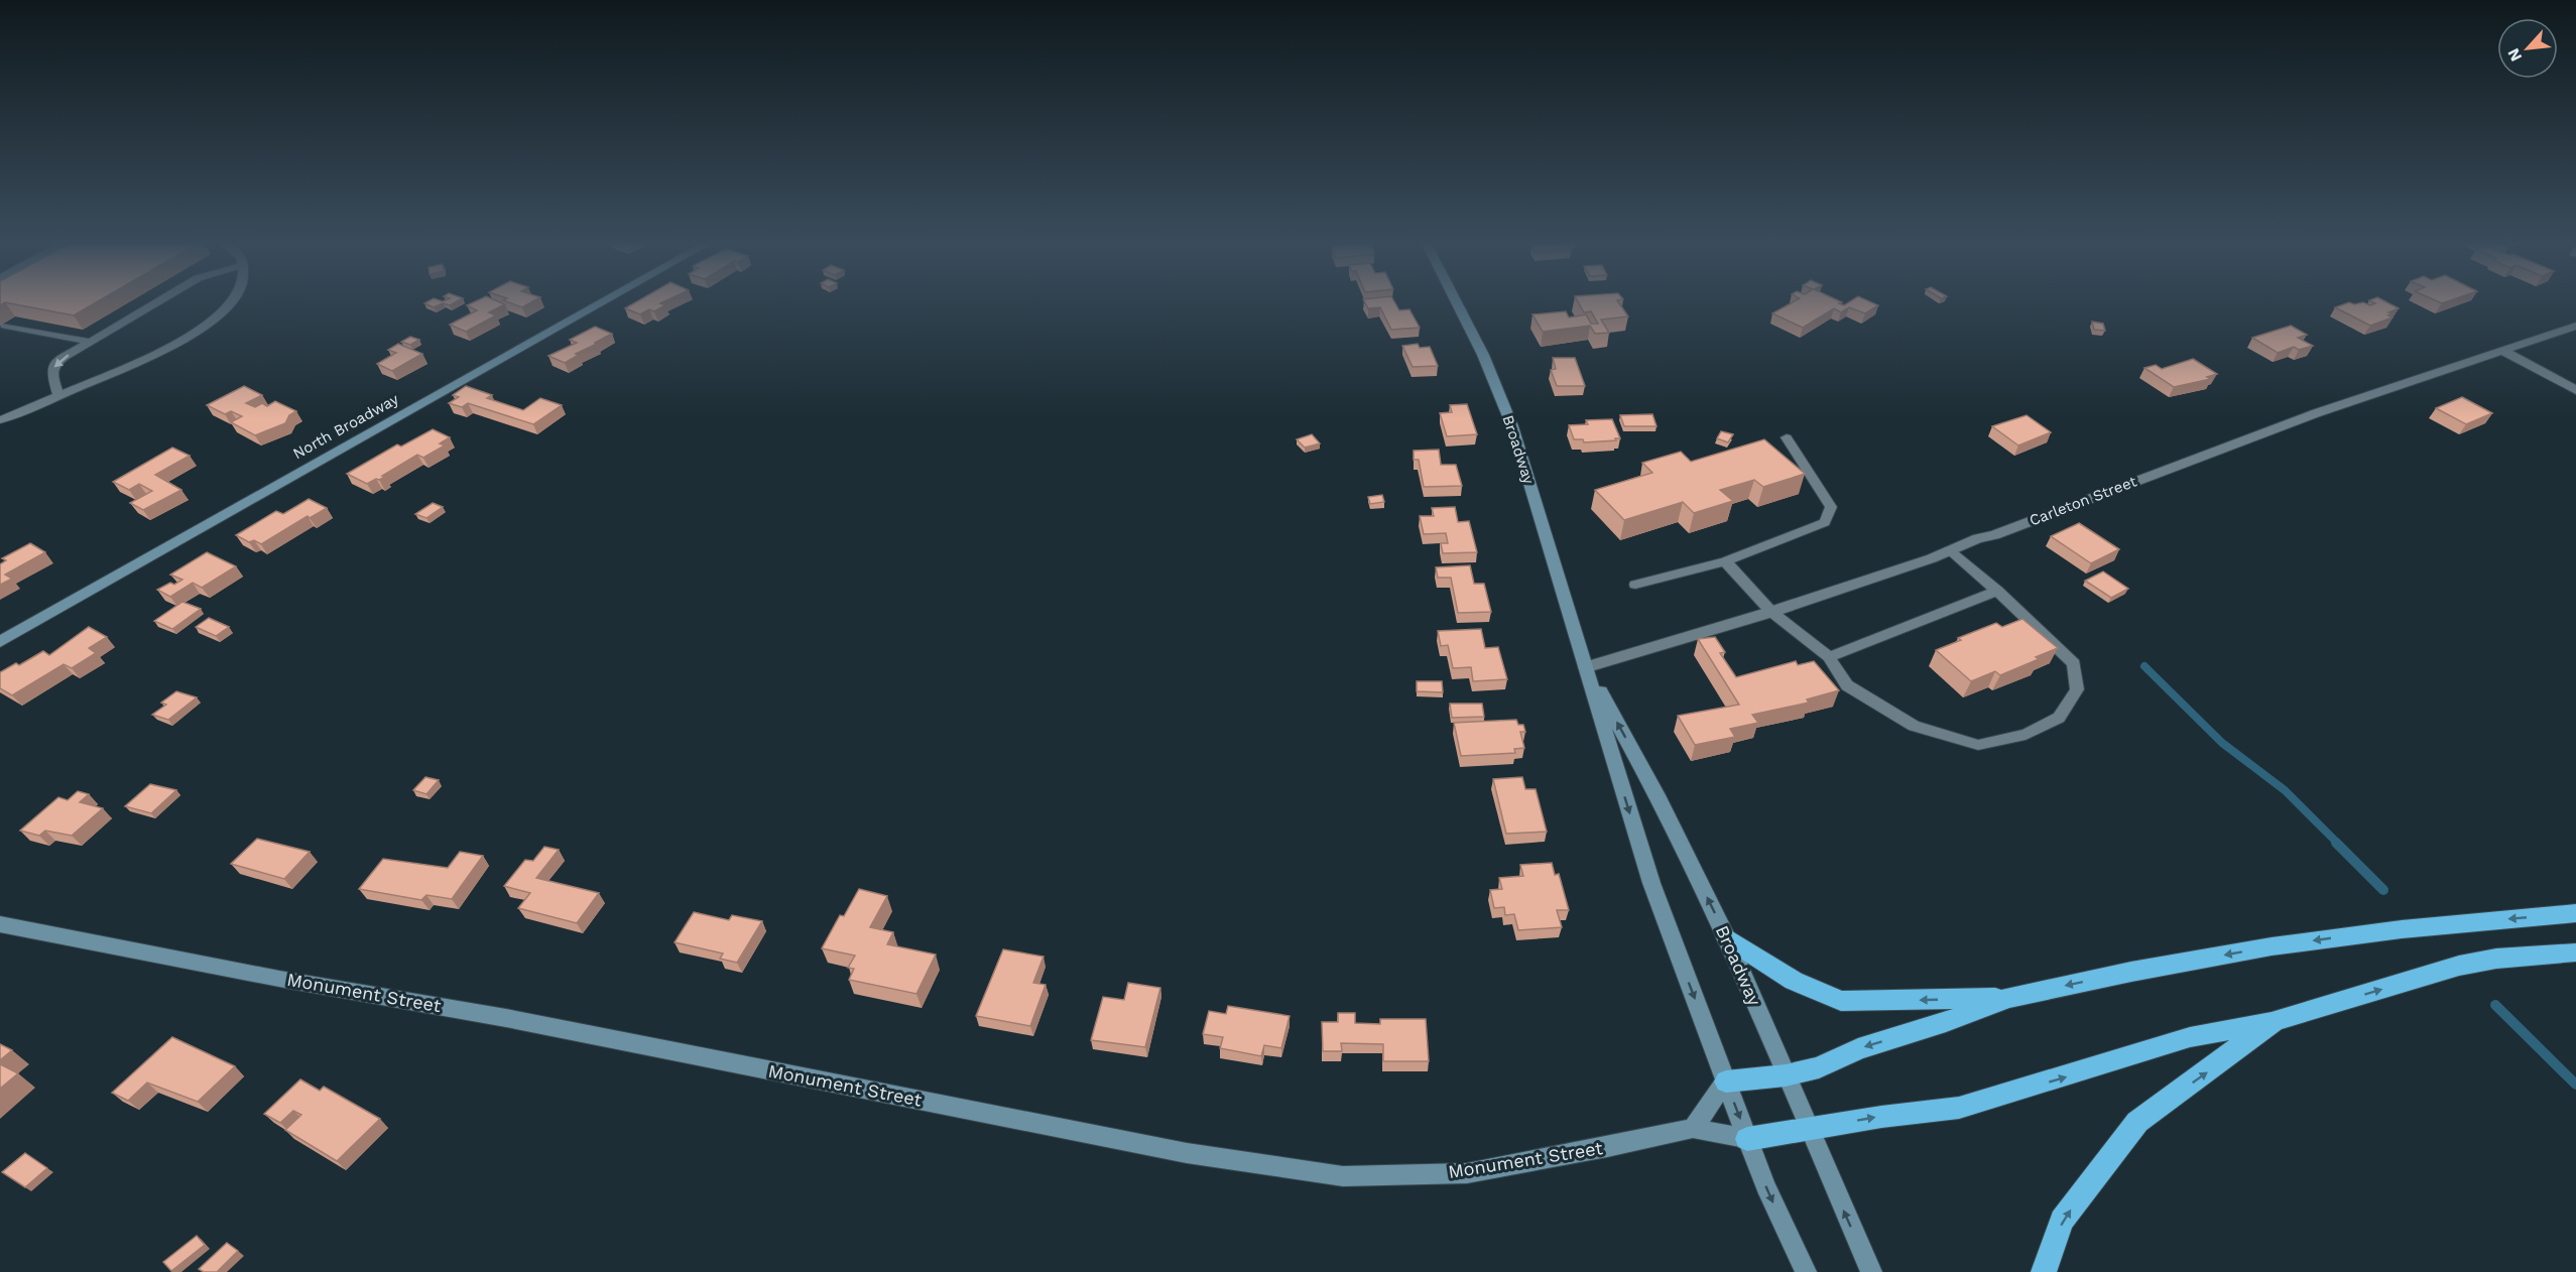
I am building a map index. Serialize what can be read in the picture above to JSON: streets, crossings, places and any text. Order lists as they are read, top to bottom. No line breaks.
{"streets":{"main road":["North Broadway","Broadway","Monument Street"],"street":["Carleton Street"]},"crossings":[["Broadway","Carleton Street"],["Broadway","Monument Street"]],"north":"bottom left"}
